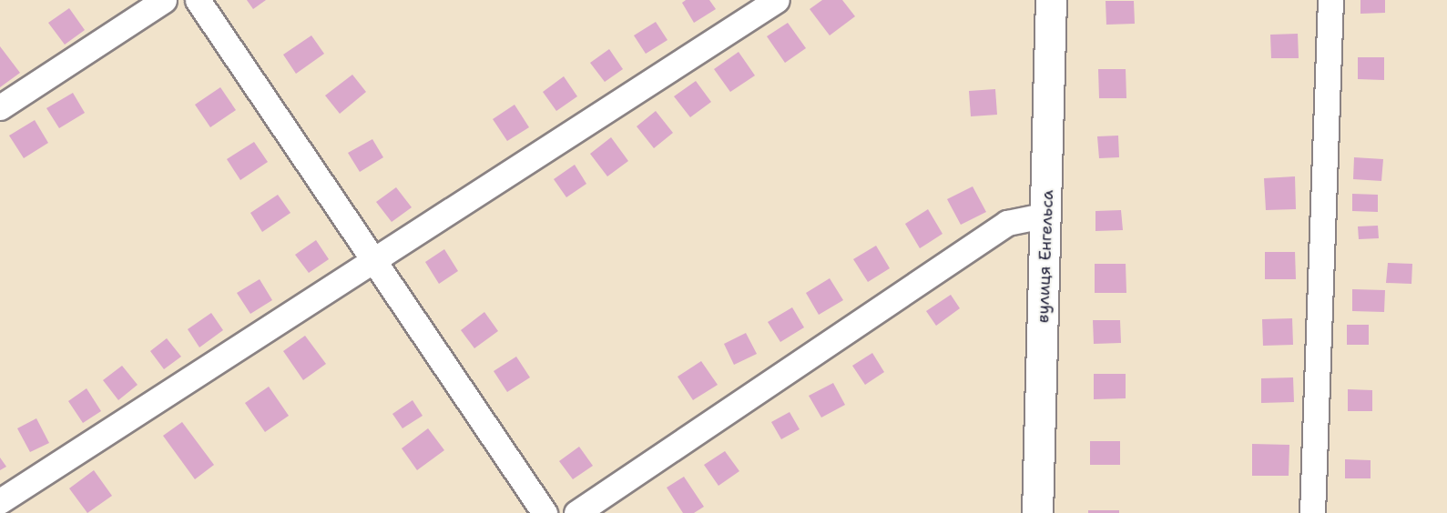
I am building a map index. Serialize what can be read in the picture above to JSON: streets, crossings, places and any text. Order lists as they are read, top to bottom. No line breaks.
{"streets":{"street":["вулиця Енгельса"]}}
